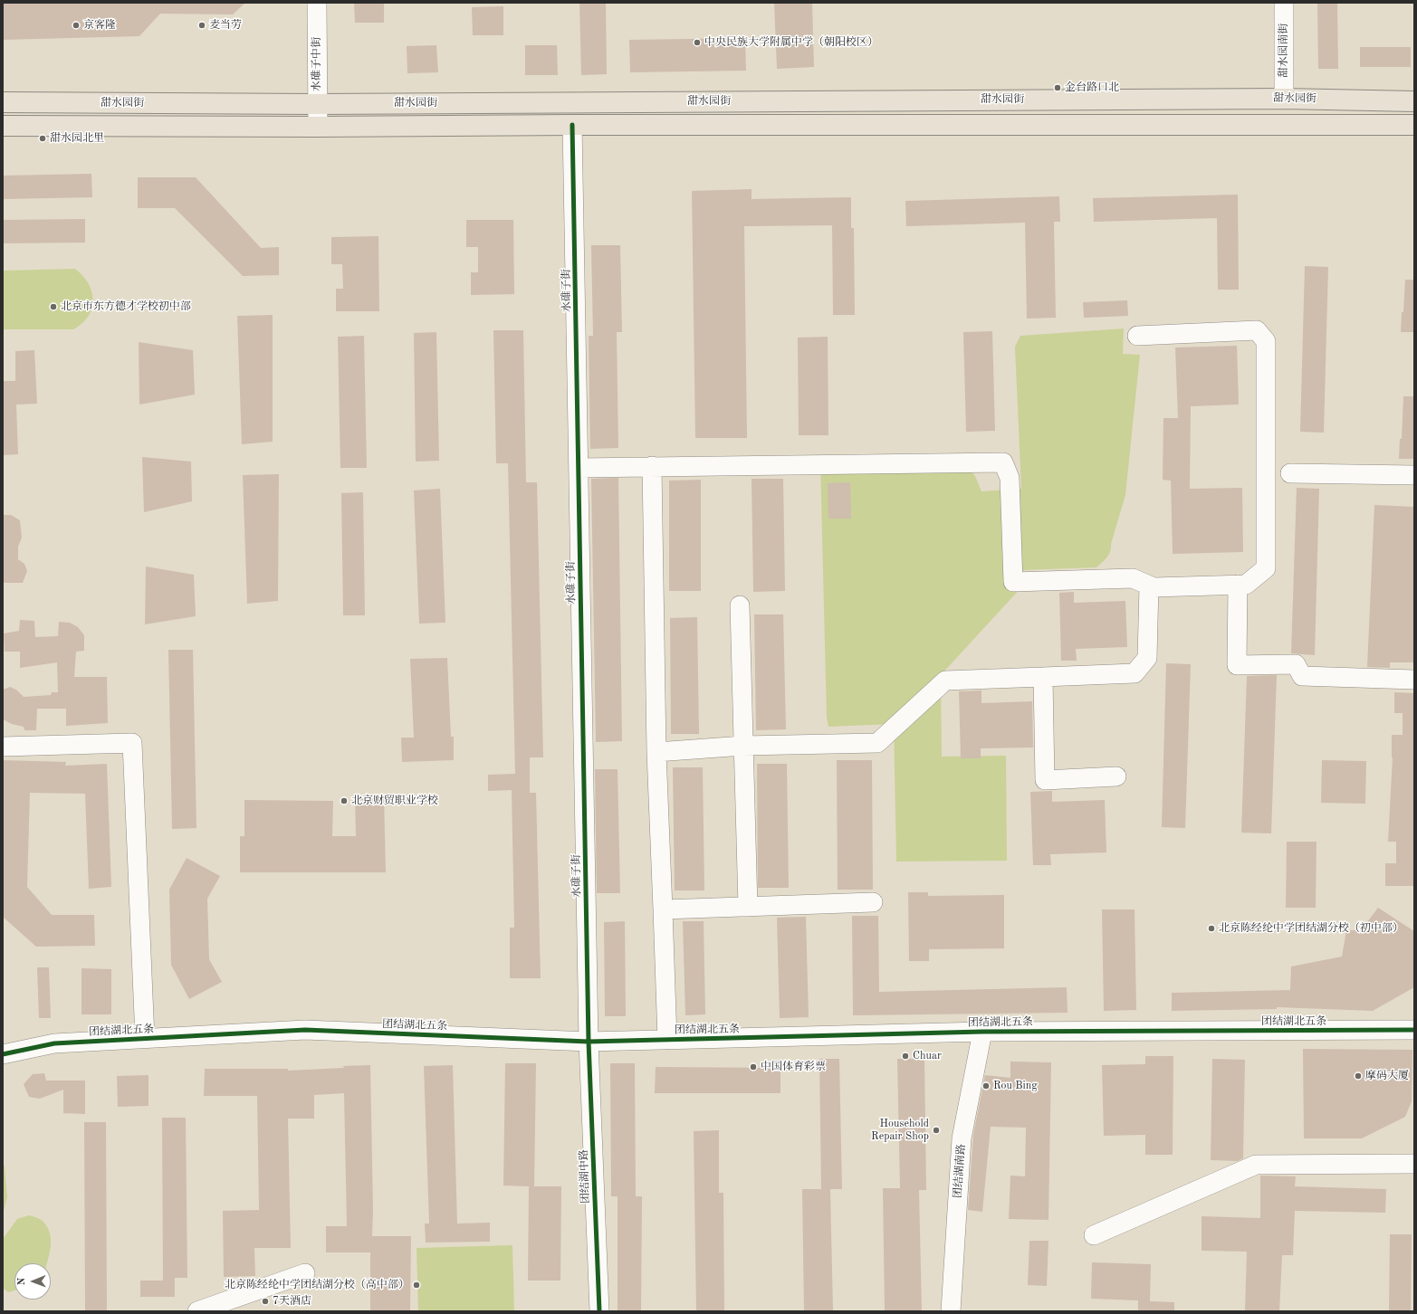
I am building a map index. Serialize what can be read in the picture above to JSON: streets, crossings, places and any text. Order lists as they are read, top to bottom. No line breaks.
{"streets":{"main road":["甜水园街"],"street":["甜水园南街","水碓子中街","水碓子街","团结湖北五条","团结湖南路","团结湖中路"]},"crossings":[["甜水园南街","甜水园街"],["水碓子中街","甜水园街"],["甜水园街","水碓子街"],["水碓子街","团结湖北五条"],["水碓子街","团结湖中路"],["团结湖北五条","团结湖南路"],["团结湖北五条","团结湖中路"]],"places":["京客隆","麦当劳","中央民族大学附属中学（朝阳校区）","金台路口北","甜水园北里","北京市东方德才学校初中部","北京财贸职业学校","北京陈经纶中学团结湖分校（初中部）","Chuar","中国体育彩票","摩码大厦","Rou Bing","Household Repair Shop","北京陈经纶中学团结湖分校（高中部）","7天酒店"],"north":"left"}
